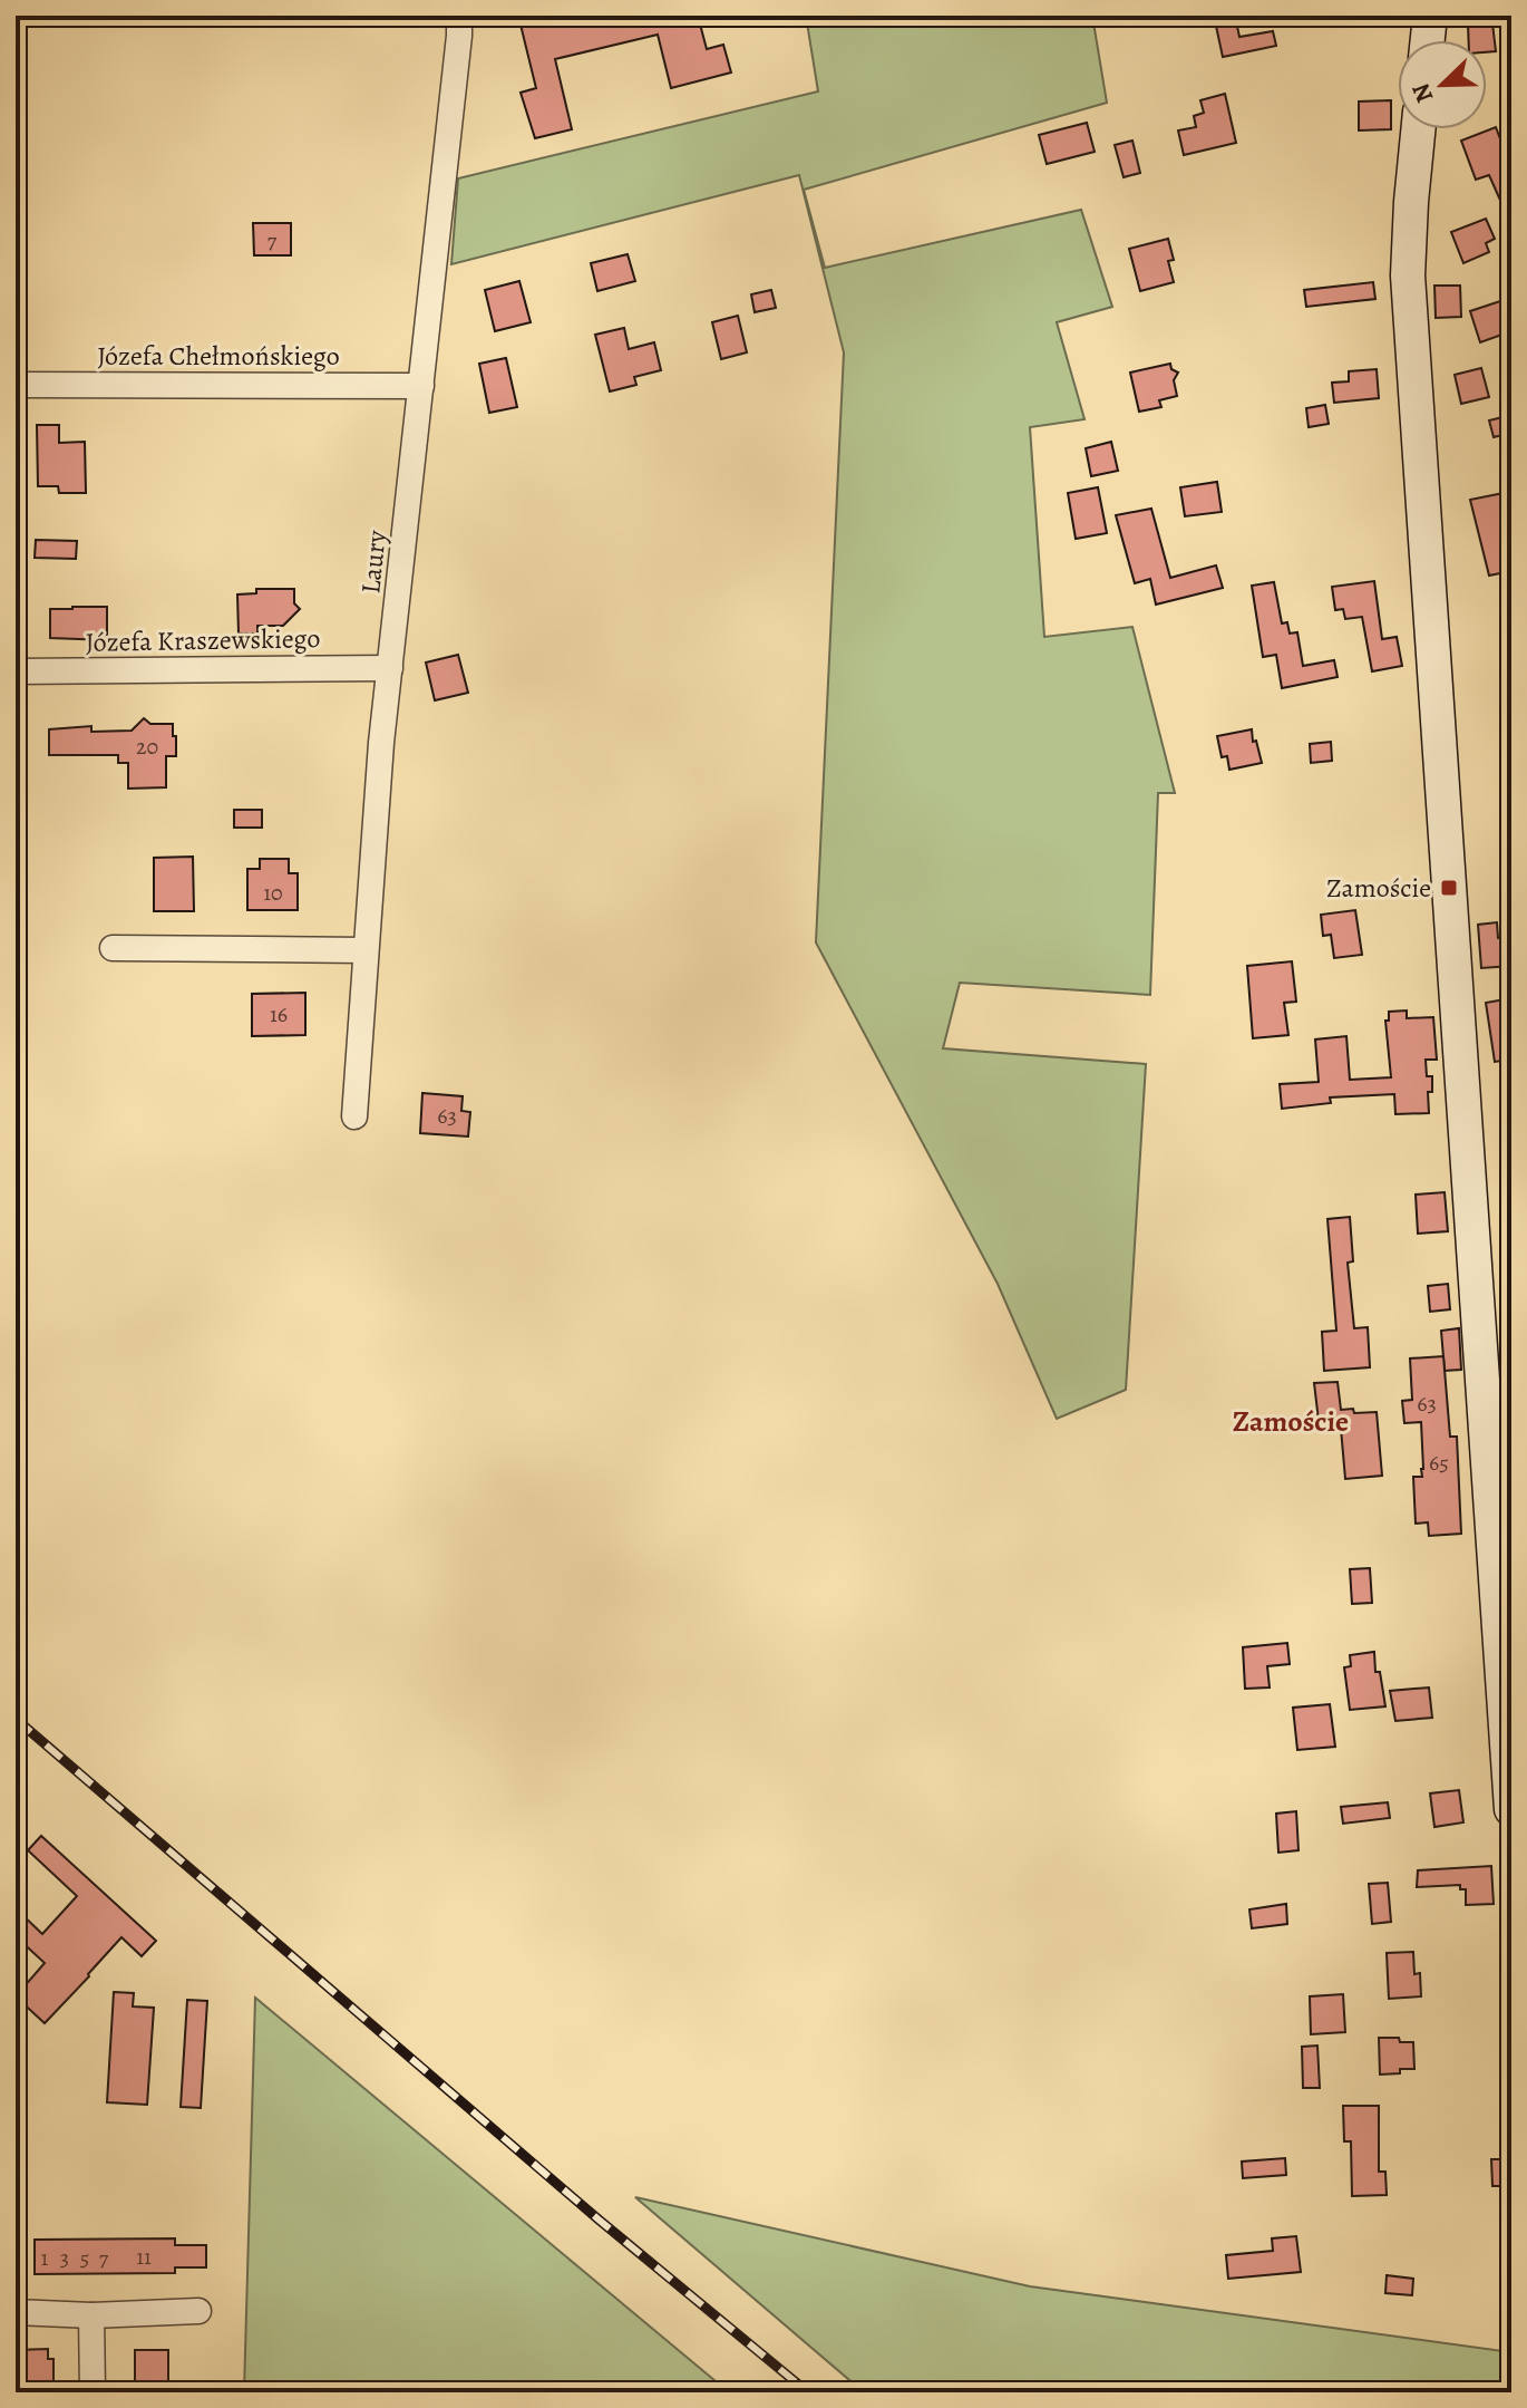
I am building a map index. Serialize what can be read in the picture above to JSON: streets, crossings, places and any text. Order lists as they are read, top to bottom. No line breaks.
{"streets":{"street":["Józefa Chełmońskiego","Laury","Józefa Kraszewskiego"]},"crossings":[["Józefa Chełmońskiego","Laury"],["Laury","Józefa Kraszewskiego"]],"districts":["Zamoście"],"places":{"transit":["Zamoście"]},"house_numbers":["7","20","10","16","63","63","65","11","1","3","5","7"],"north":"bottom left"}
